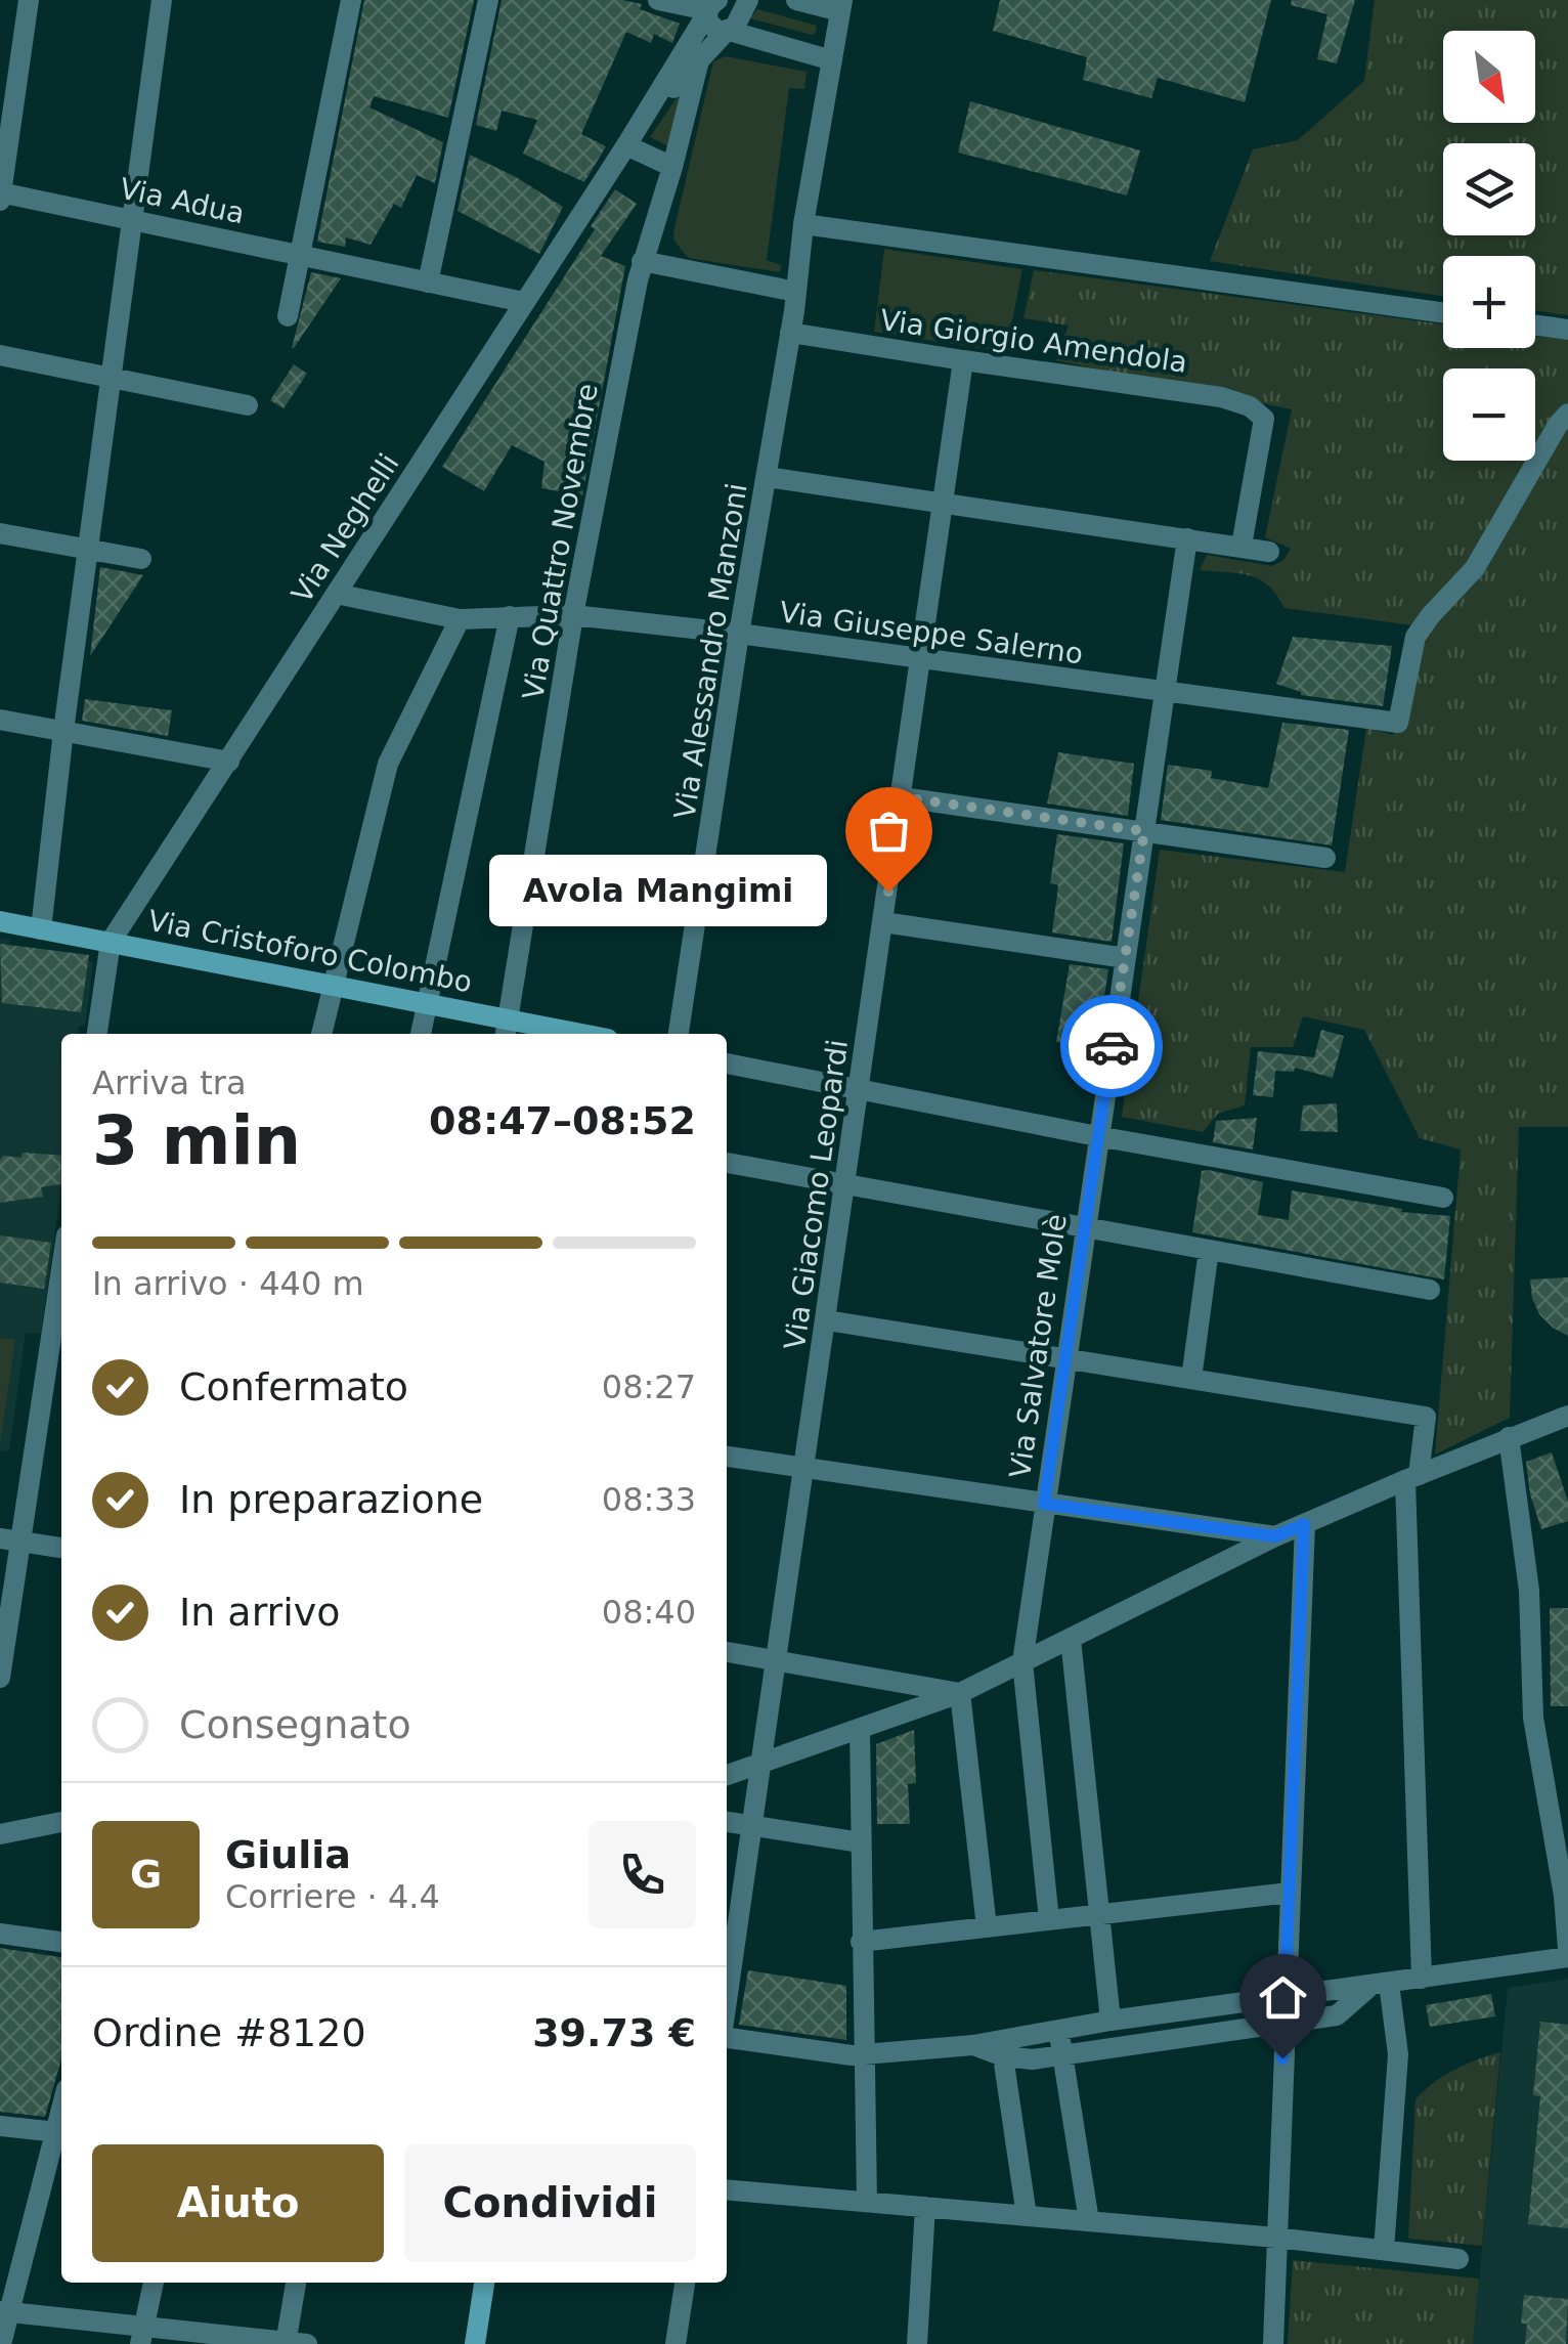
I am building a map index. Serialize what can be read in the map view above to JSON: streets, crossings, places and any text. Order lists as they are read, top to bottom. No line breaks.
{"streets":{"main road":["Via Cristoforo Colombo"],"street":["Via Adua","Via Giorgio Amendola","Via Neghelli","Via Quattro Novembre","Via Giuseppe Salerno","Via Alessandro Manzoni","Via Giacomo Leopardi","Via Salvatore Molè"]},"crossings":[["Via Adua","Via Neghelli"],["Via Giorgio Amendola","Via Alessandro Manzoni"],["Via Giorgio Amendola","Via Giacomo Leopardi"],["Via Neghelli","Via Giuseppe Salerno"],["Via Neghelli","Via Cristoforo Colombo"],["Via Quattro Novembre","Via Giuseppe Salerno"],["Via Quattro Novembre","Via Cristoforo Colombo"],["Via Giuseppe Salerno","Via Alessandro Manzoni"],["Via Giuseppe Salerno","Via Giacomo Leopardi"],["Via Giuseppe Salerno","Via Salvatore Molè"]],"places":["Avola Mangimi"],"north":"bottom right","page":{"map_buttons":["+","−"],"bubble":"Avola Mangimi","heading":["3 min","Arriva tra","08:47–08:52"],"panel":["Giulia","Corriere · 4.4","Ordine #8120","39.73 €"],"bar":"In arrivo · 440 m","list":[["Confermato","08:27"],["In preparazione","08:33"],["In arrivo","08:40"],"Consegnato"],"round":"G","buttons":["Aiuto","Condividi"]}}
